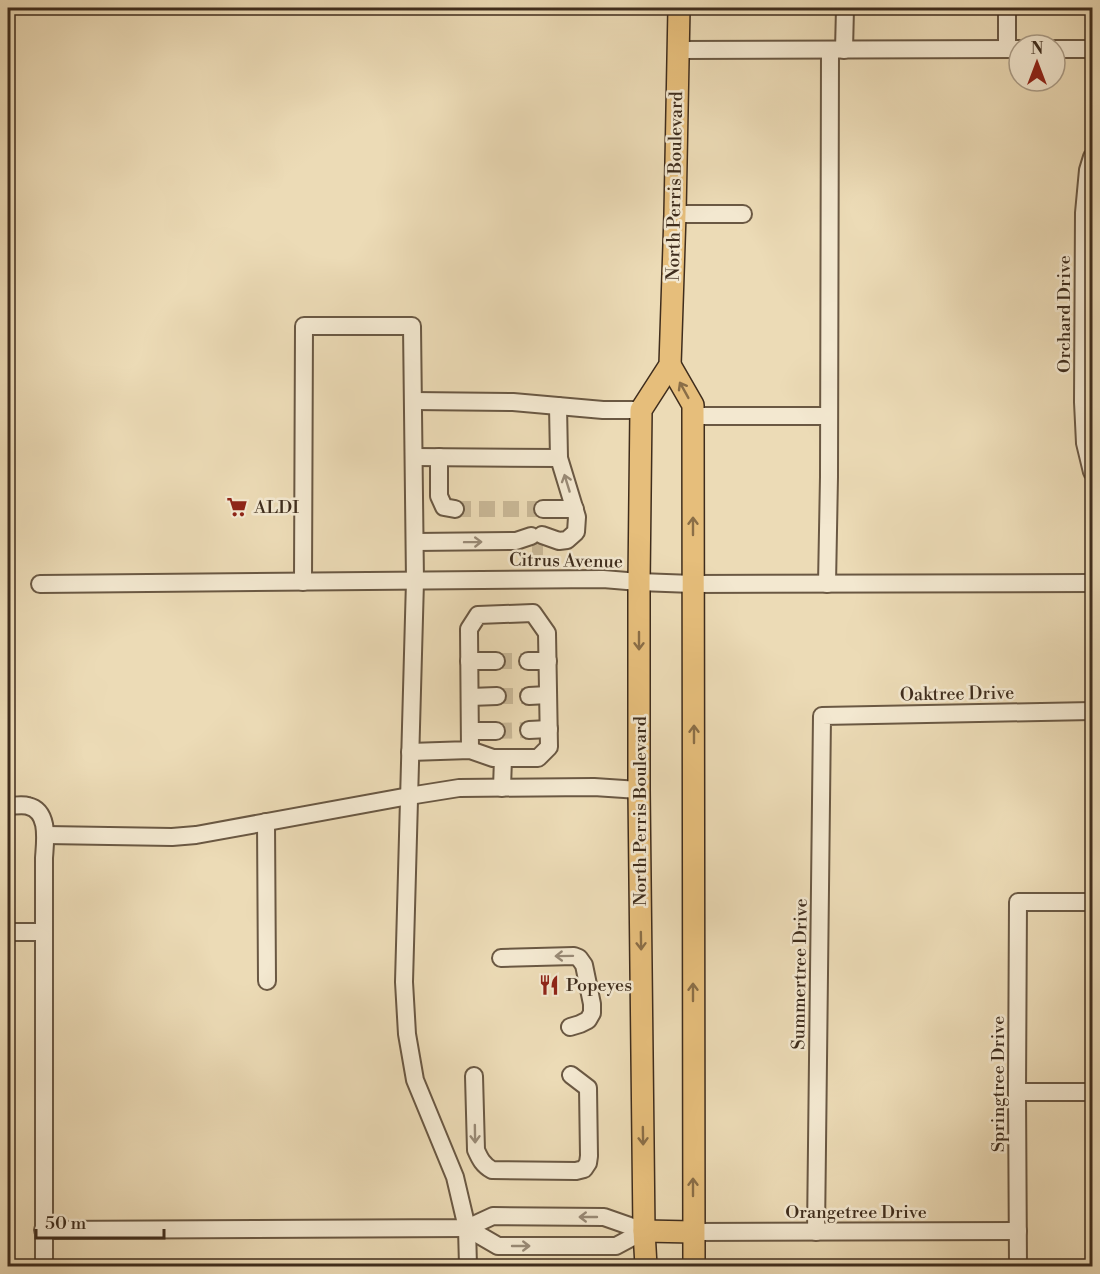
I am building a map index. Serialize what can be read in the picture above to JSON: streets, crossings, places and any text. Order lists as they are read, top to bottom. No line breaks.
{"streets":{"main road":["North Perris Boulevard"],"street":["Orchard Drive","Citrus Avenue","Oaktree Drive","Summertree Drive","Springtree Drive","Orangetree Drive"]},"crossings":[["North Perris Boulevard","Citrus Avenue"],["Oaktree Drive","Summertree Drive"],["Summertree Drive","Orangetree Drive"],["Springtree Drive","Orangetree Drive"]],"places":{"supermarket":["ALDI"],"restaurant":["Popeyes"]},"scale_bar":"50 m","north":"top"}
